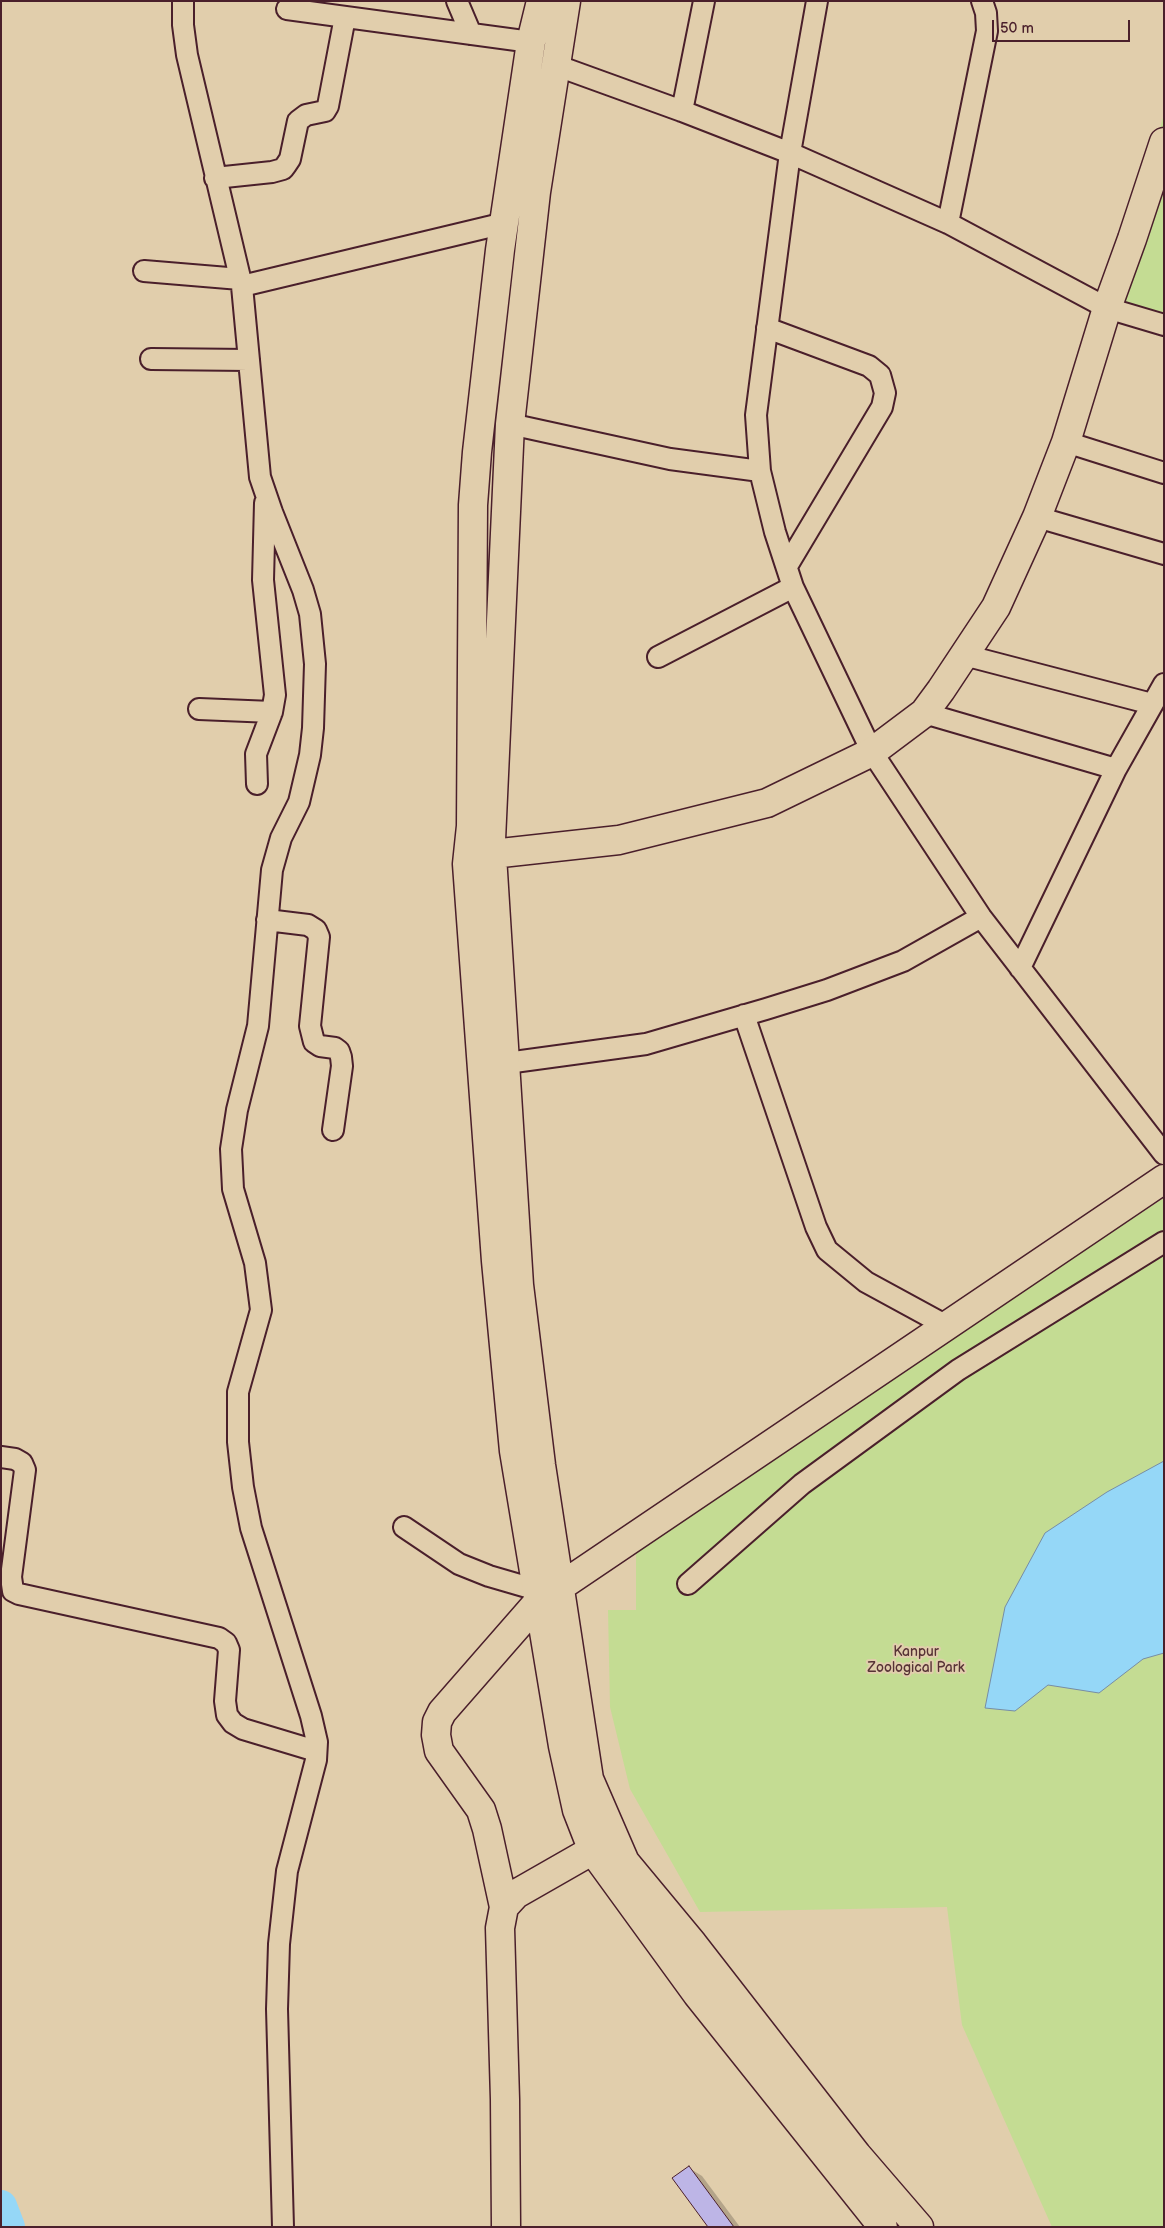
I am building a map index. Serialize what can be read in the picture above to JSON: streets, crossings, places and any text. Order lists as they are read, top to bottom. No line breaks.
{"parks":["Kanpur Zoological Park"],"scale_bar":"50 m"}
